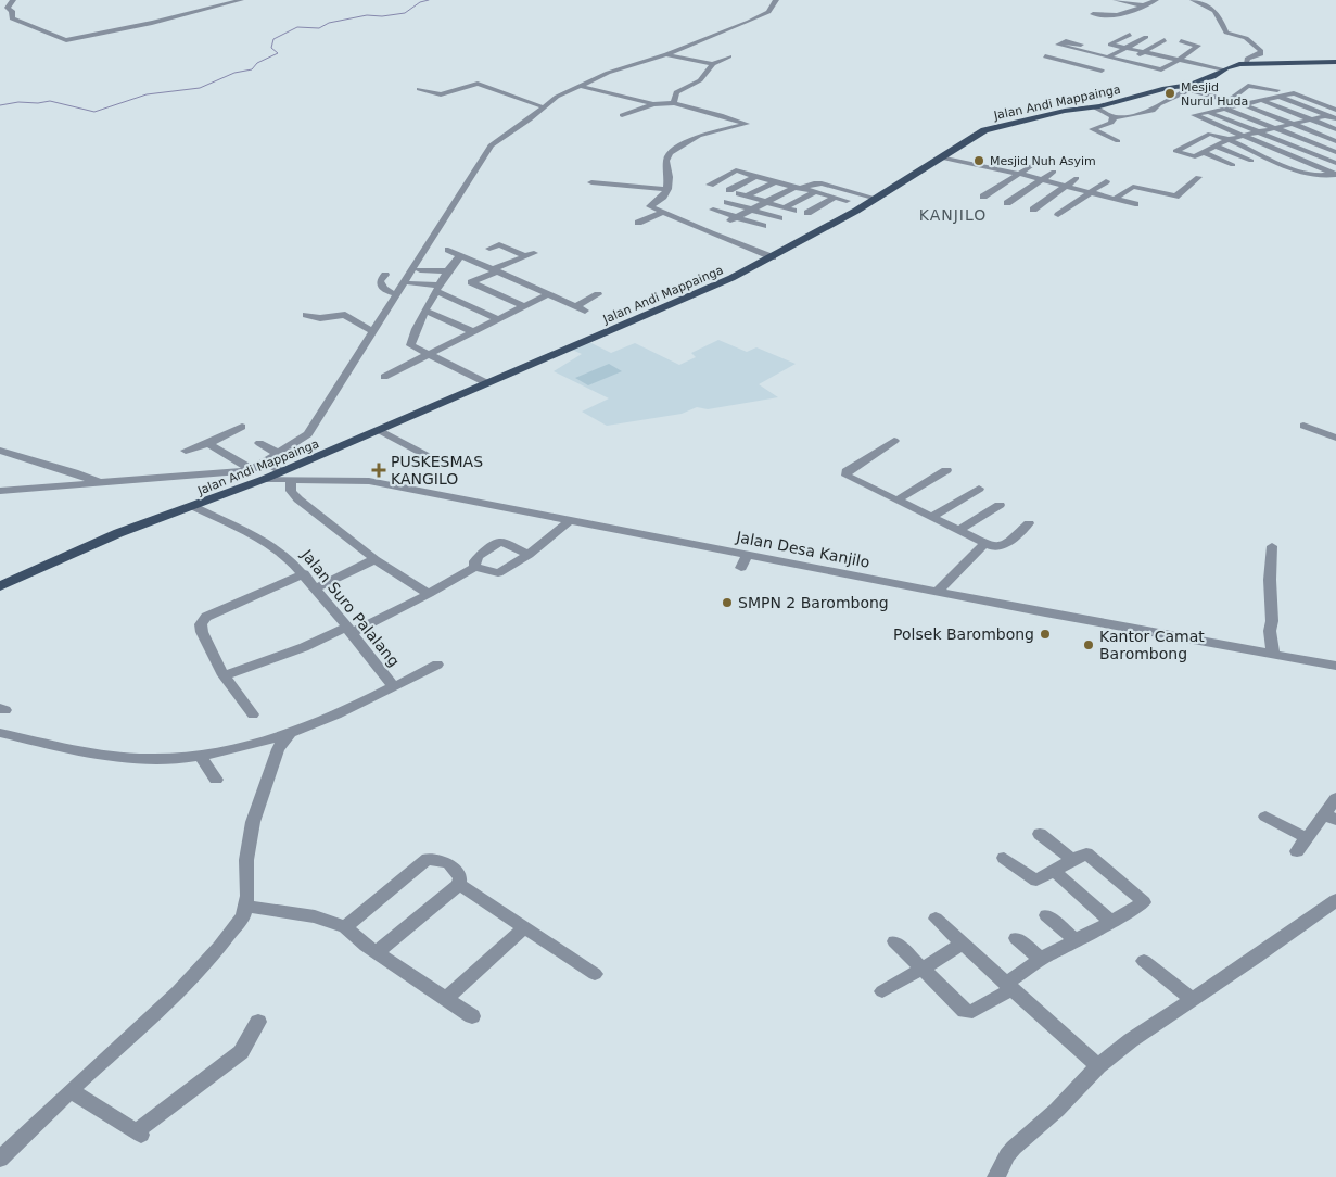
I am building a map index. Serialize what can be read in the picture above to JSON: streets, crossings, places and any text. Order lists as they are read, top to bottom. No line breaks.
{"streets":{"main road":["Jalan Andi Mappainga"],"street":["Jalan Desa Kanjilo","Jalan Suro Palalang"]},"crossings":[["Jalan Andi Mappainga","Jalan Desa Kanjilo"],["Jalan Andi Mappainga","Jalan Suro Palalang"]],"districts":["KANJILO"],"places":{"other":["Mesjid Nurul Huda","Mesjid Nuh Asyim","SMPN 2 Barombong","Polsek Barombong","Kantor Camat Barombong"],"health":["PUSKESMAS KANGILO"]}}
